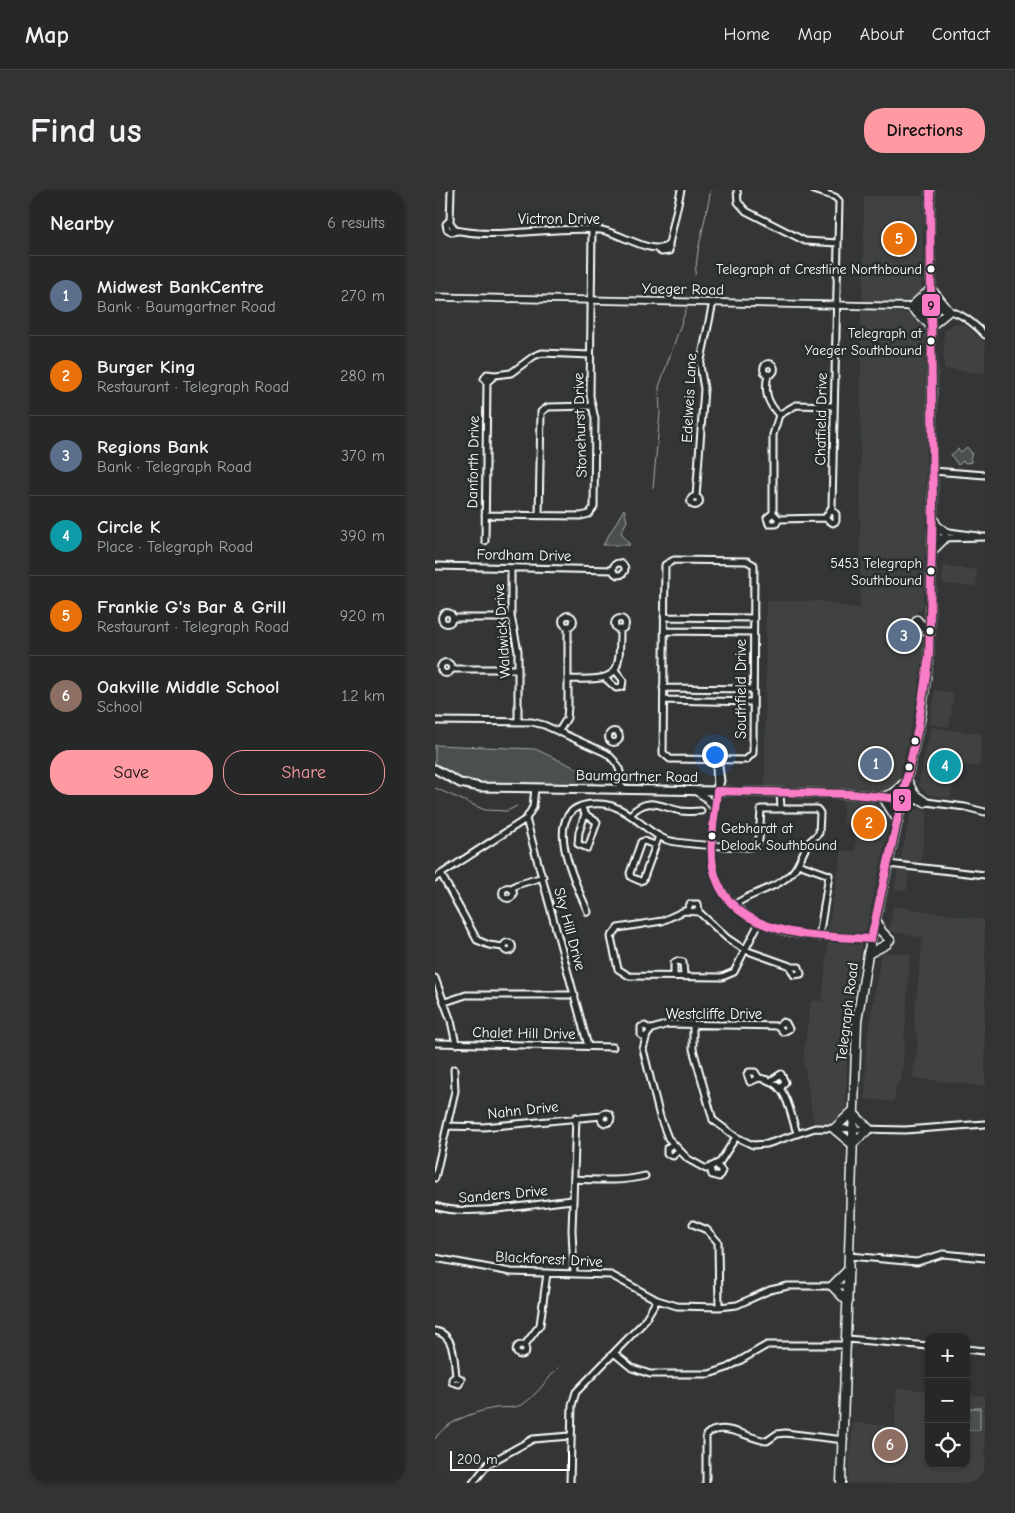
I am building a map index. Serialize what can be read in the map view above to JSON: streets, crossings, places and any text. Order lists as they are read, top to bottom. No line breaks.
{"streets":{"main road":["Baumgartner Road","Telegraph Road"],"street":["Victron Drive","Yaeger Road","Edelweis Lane","Chatfield Drive","Stonehurst Drive","Danforth Drive","Fordham Drive","Waldwick Drive","Southfield Drive","Sky Hill Drive","Westcliffe Drive","Chalet Hill Drive","Nahn Drive","Sanders Drive","Blackforest Drive"]},"crossings":[["Victron Drive","Stonehurst Drive"],["Yaeger Road","Edelweis Lane"],["Yaeger Road","Chatfield Drive"],["Yaeger Road","Stonehurst Drive"],["Yaeger Road","Telegraph Road"],["Stonehurst Drive","Danforth Drive"],["Fordham Drive","Waldwick Drive"],["Baumgartner Road","Telegraph Road"],["Sky Hill Drive","Chalet Hill Drive"],["Telegraph Road","Blackforest Drive"]],"places":["Telegraph at Crestline Northbound","Telegraph at Yaeger Southbound","5453 Telegraph Southbound","Gebhardt at Deloak Southbound"],"lines":["transit line 9"],"scale_bar":"200 m","page":{"header":"Map","nav":["Home","Map","About","Contact"],"buttons":["Directions",["Save","Share"]],"title":"Find us","heading":["Nearby","6 results"],"pins":["5","3","1","4","2","6"],"list":[{"mark":"1","name":"Midwest BankCentre","note":"Bank · Baumgartner Road","value":"270 m"},{"mark":"2","name":"Burger King","note":"Restaurant · Telegraph Road","value":"280 m"},{"mark":"3","name":"Regions Bank","note":"Bank · Telegraph Road","value":"370 m"},{"mark":"4","name":"Circle K","note":"Place · Telegraph Road","value":"390 m"},{"mark":"5","name":"Frankie G's Bar & Grill","note":"Restaurant · Telegraph Road","value":"920 m"},{"mark":"6","name":"Oakville Middle School","note":"School","value":"1.2 km"}],"map_buttons":["+","−"],"scale":"200 m"}}
